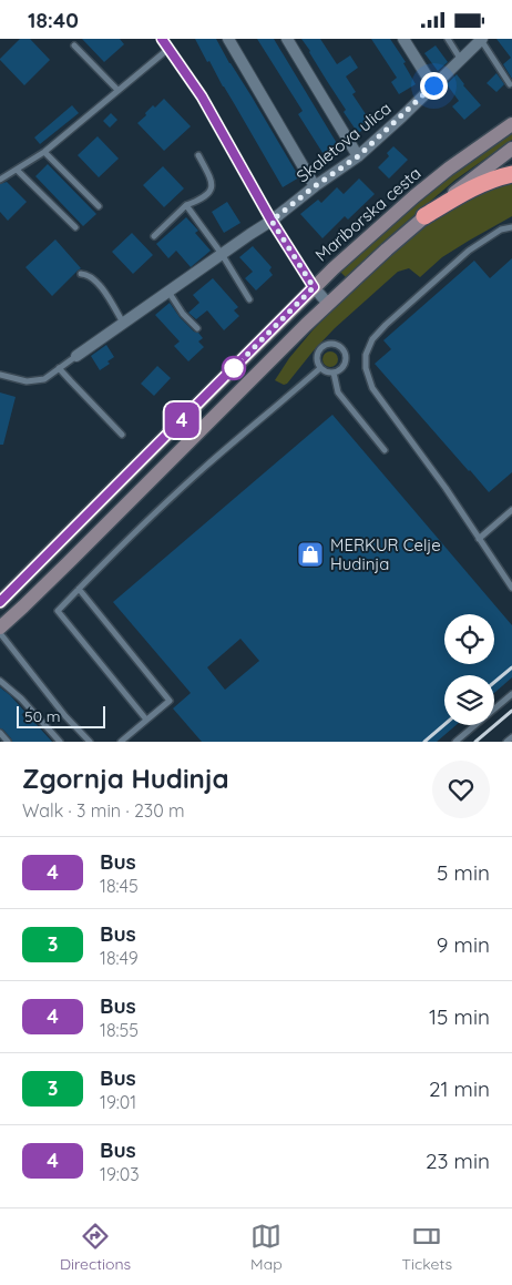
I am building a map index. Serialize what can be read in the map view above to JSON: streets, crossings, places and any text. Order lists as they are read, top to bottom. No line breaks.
{"streets":{"main road":["Mariborska cesta"],"street":["Skaletova ulica"]},"places":{"shop":["MERKUR Celje Hudinja"]},"lines":["bus line 4"],"scale_bar":"50 m","page":{"status":"18:40","on_map":"4","scale":"50 m","heading":["Zgornja Hudinja","Walk · 3 min · 230 m"],"list":[{"mark":"4","name":"Bus","note":"18:45","value":"5 min"},{"mark":"3","name":"Bus","note":"18:49","value":"9 min"},{"mark":"4","name":"Bus","note":"18:55","value":"15 min"},{"mark":"3","name":"Bus","note":"19:01","value":"21 min"},{"mark":"4","name":"Bus","note":"19:03","value":"23 min"}],"tabs":["Directions","Map","Tickets"]}}
